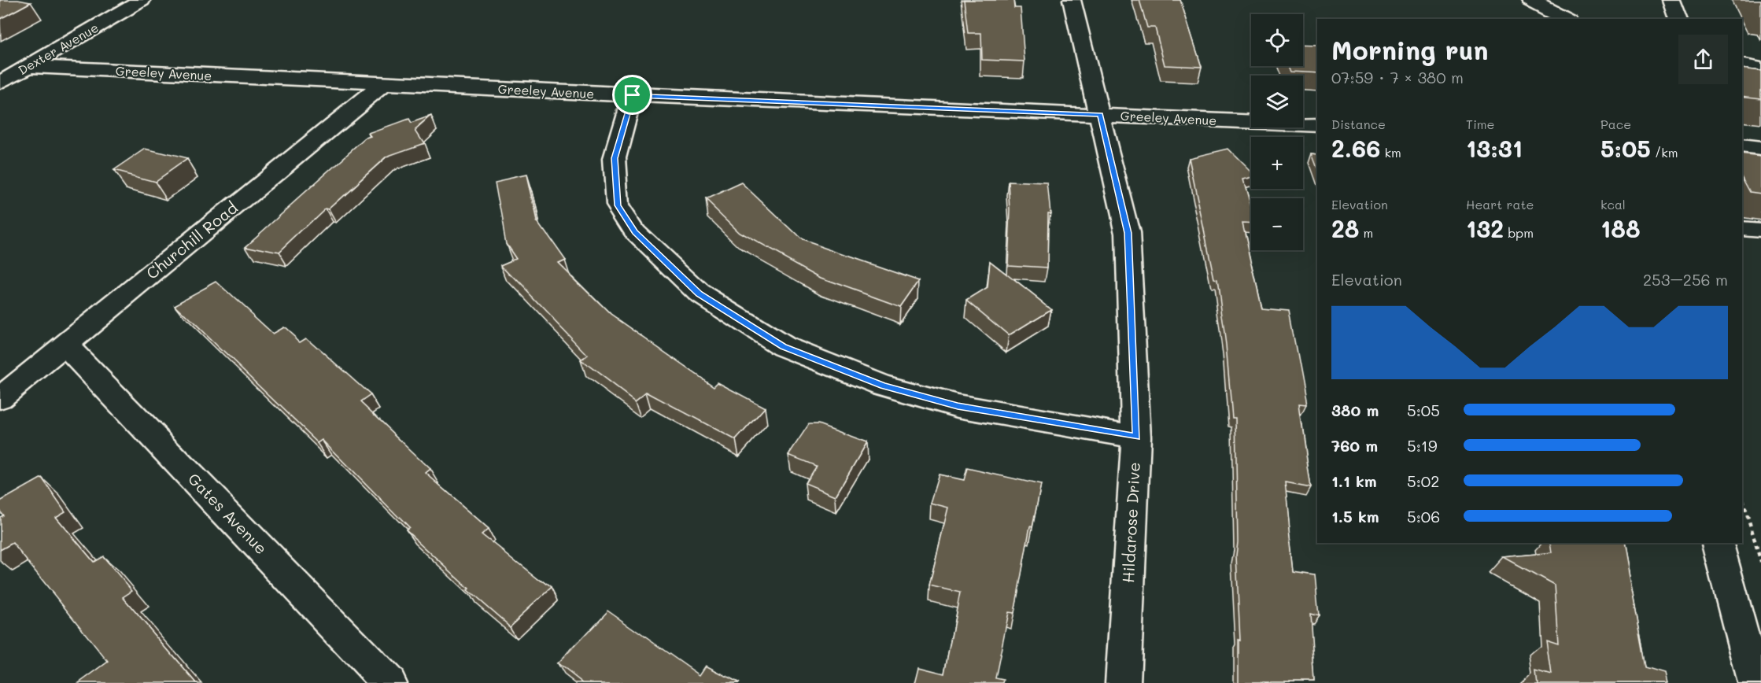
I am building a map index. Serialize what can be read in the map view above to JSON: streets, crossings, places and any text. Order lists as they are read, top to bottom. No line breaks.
{"streets":{"street":["Dexter Avenue","Greeley Avenue","Churchill Road","Gates Avenue","Hildarose Drive"]},"crossings":[["Dexter Avenue","Greeley Avenue"],["Greeley Avenue","Churchill Road"],["Greeley Avenue","Hildarose Drive"],["Churchill Road","Gates Avenue"]],"page":{"map_buttons":["+","−"],"heading":["Morning run","07:59 · 7 × 380 m"],"stats":[["Distance","2.66 km"],["Time","13:31"],["Pace","5:05 /km"],["Elevation","28 m"],["Heart rate","132 bpm"],["kcal","188"]],"chart":["Elevation","253–256 m"],"list":[{"name":"380 m","note":"5:05"},{"name":"760 m","note":"5:19"},{"name":"1.1 km","note":"5:02"},{"name":"1.5 km","note":"5:06"}]}}
